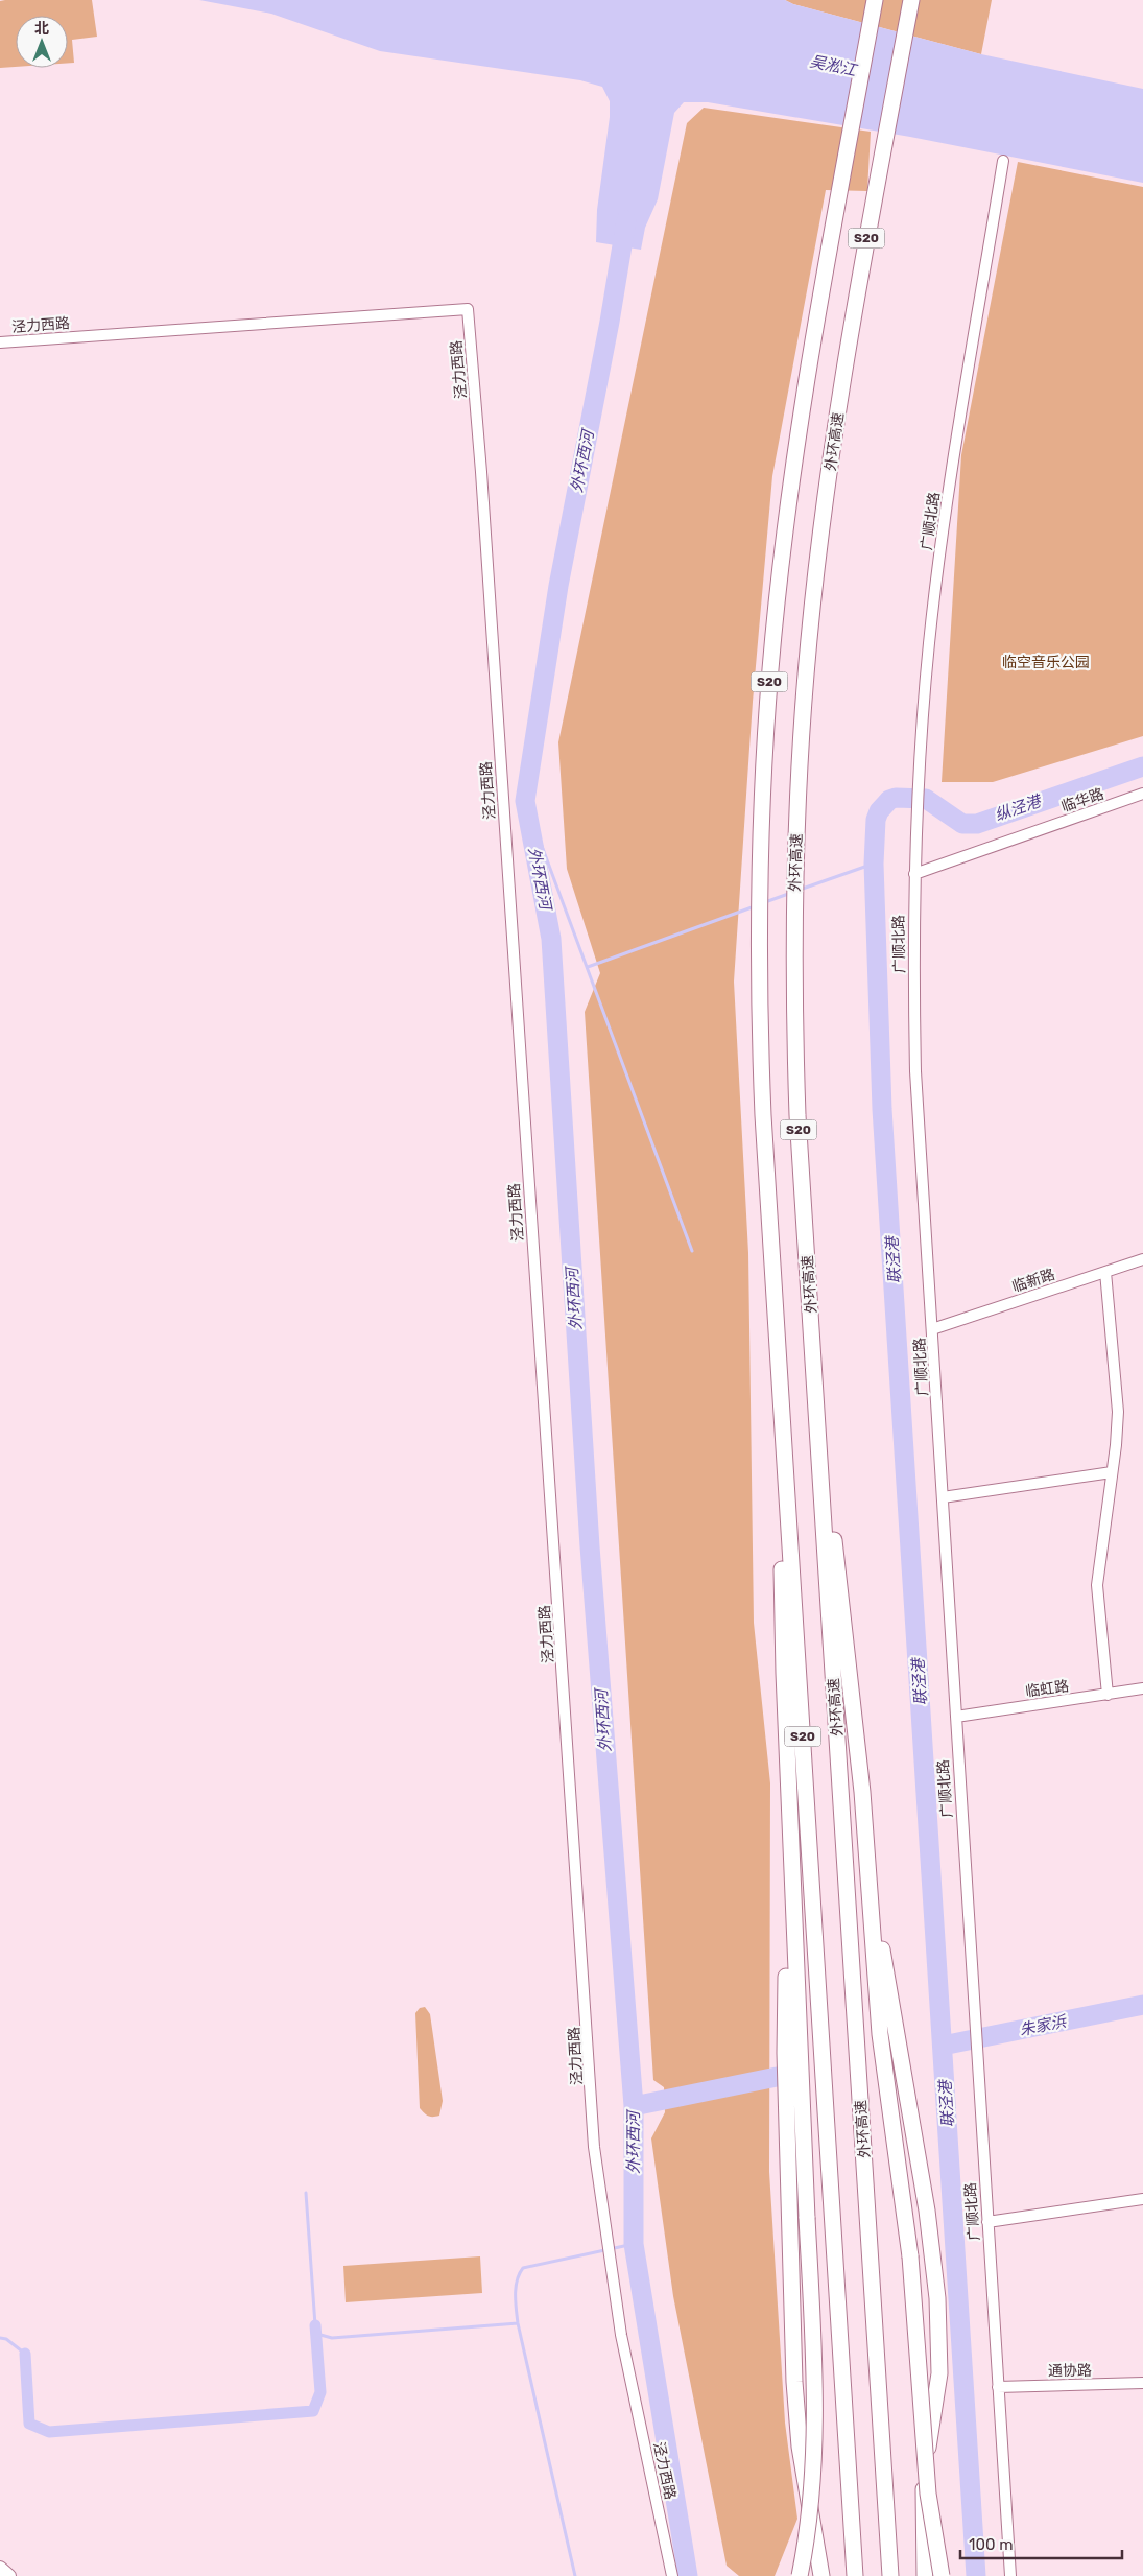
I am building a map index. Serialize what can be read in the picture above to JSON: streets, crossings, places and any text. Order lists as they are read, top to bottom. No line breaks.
{"streets":{"highway":["S20","外环高速"],"street":["泾力西路","广顺北路","临华路","临新路","临虹路","通协路"]},"crossings":[["广顺北路","临华路"],["广顺北路","临新路"],["广顺北路","临虹路"],["广顺北路","通协路"]],"water":["吴淞江","外环西河","纵泾港","联泾港","朱家浜"],"parks":["临空音乐公园"],"scale_bar":"100 m","north":"top"}
